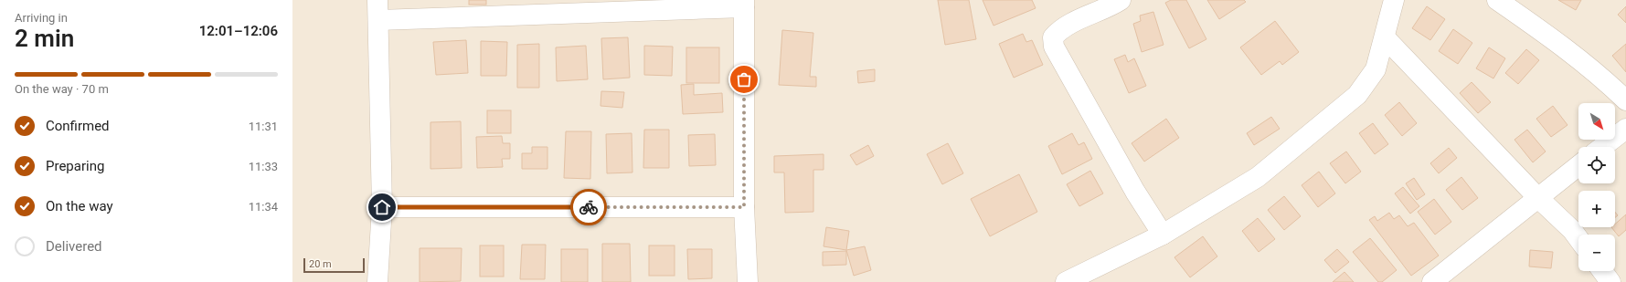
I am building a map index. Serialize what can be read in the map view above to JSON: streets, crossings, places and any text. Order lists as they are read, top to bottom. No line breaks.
{"scale_bar":"20 m","north":"bottom right","page":{"heading":["2 min","Arriving in","12:01–12:06"],"bar":"On the way · 70 m","map_buttons":["+","−"],"list":[["Confirmed","11:31"],["Preparing","11:33"],["On the way","11:34"],"Delivered"],"scale":"20 m"}}
